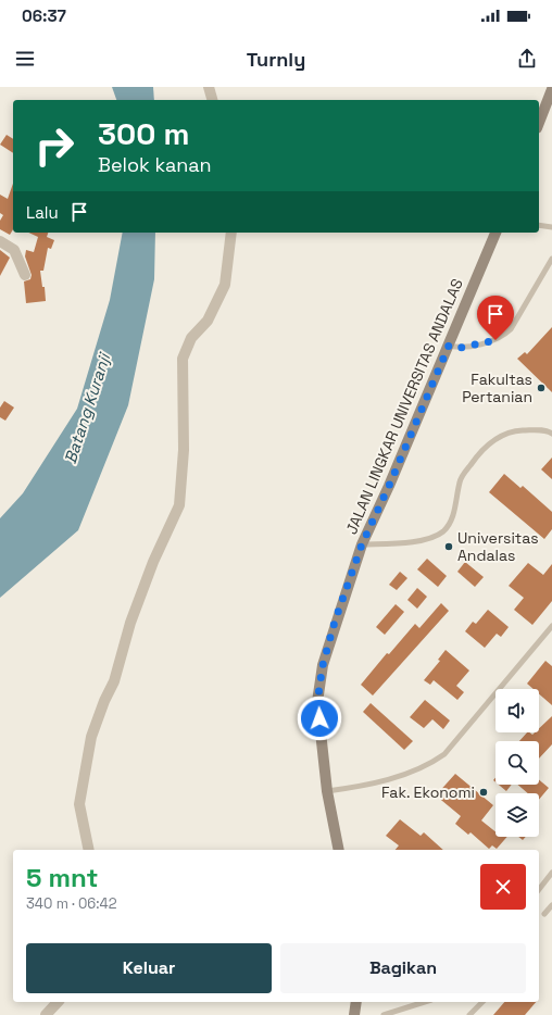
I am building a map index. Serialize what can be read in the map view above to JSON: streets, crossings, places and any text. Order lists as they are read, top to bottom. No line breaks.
{"streets":{"street":["JALAN LINGKAR UNIVERSITAS ANDALAS"]},"water":["Batang Kuranji"],"places":["Fakultas Pertanian","Universitas Andalas","Fak. Ekonomi"],"page":{"status":"06:37","header":"Turnly","turn":["300 m","Belok kanan"],"then":"Lalu","heading":["5 mnt","340 m · 06:42"],"buttons":["Keluar","Bagikan"]}}
